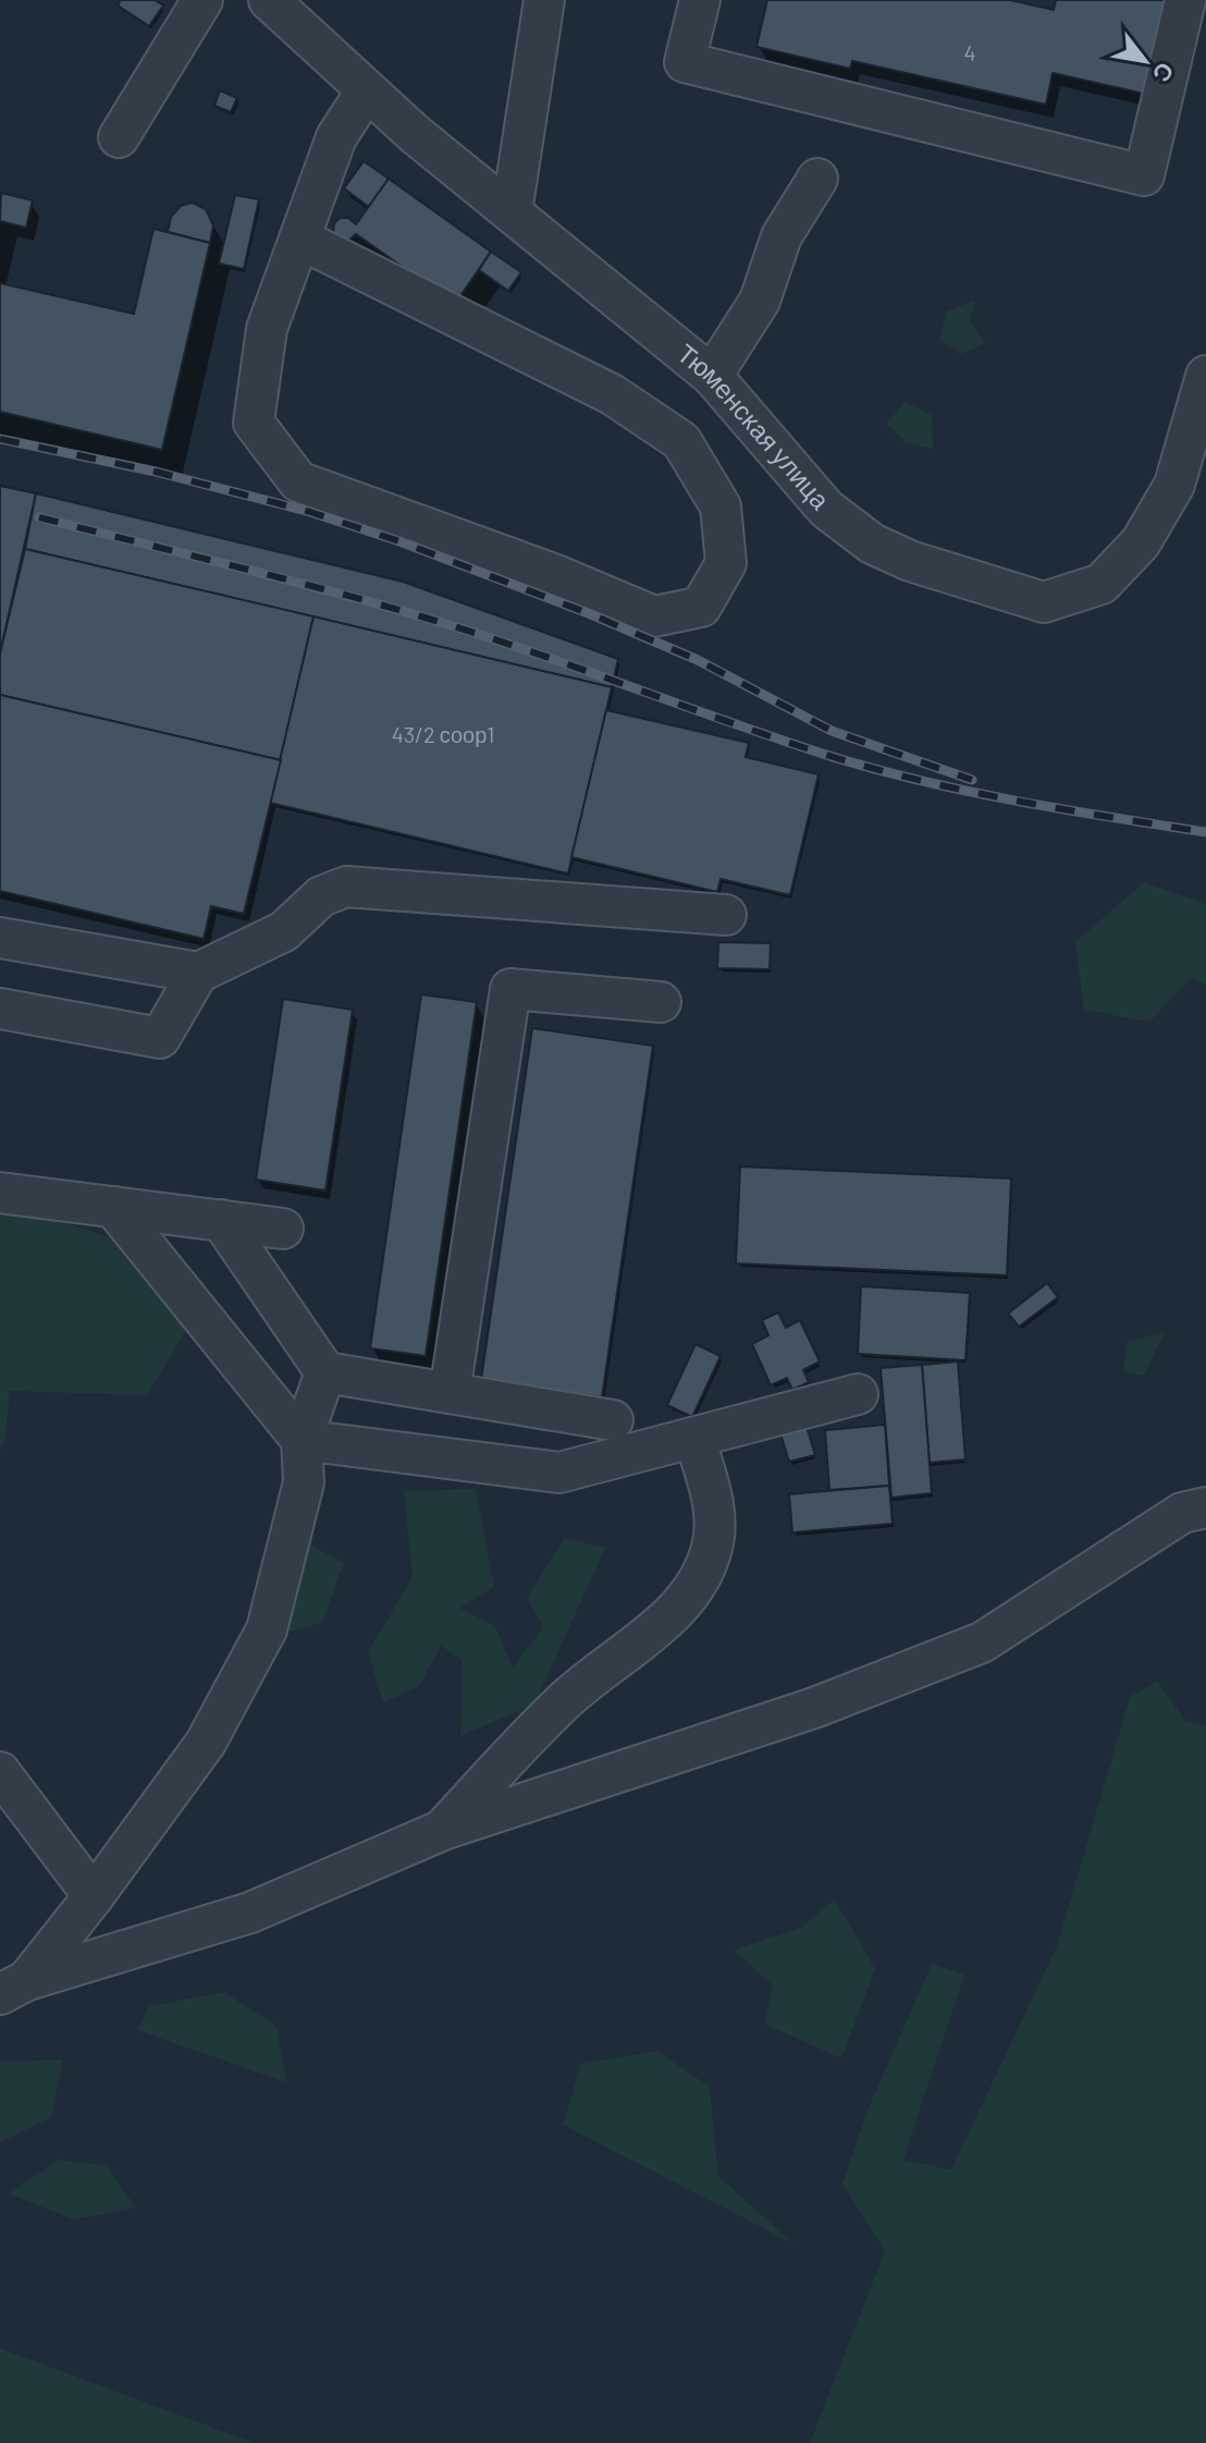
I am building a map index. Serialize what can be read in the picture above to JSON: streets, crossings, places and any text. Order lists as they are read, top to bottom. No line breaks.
{"streets":{"street":["Тюменская улица"]},"house_numbers":["4","43/2 соор1"],"north":"bottom right"}
